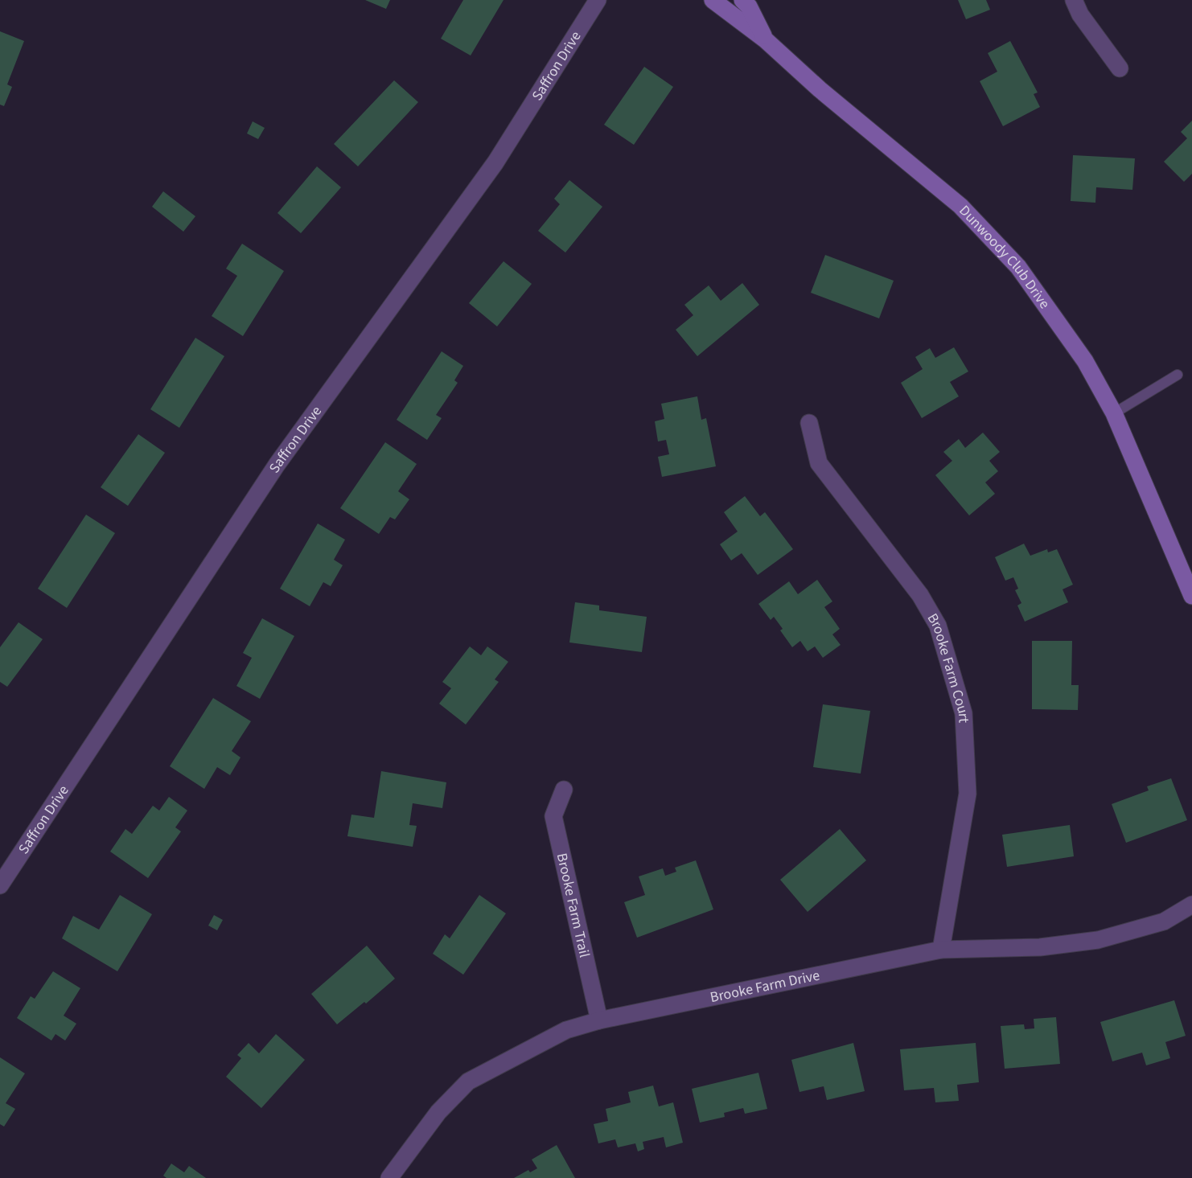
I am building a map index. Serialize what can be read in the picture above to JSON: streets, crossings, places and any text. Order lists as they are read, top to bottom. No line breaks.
{"streets":{"main road":["Dunwoody Club Drive"],"street":["Saffron Drive","Brooke Farm Court","Brooke Farm Trail","Brooke Farm Drive"]},"crossings":[["Brooke Farm Court","Brooke Farm Drive"],["Brooke Farm Trail","Brooke Farm Drive"]]}
